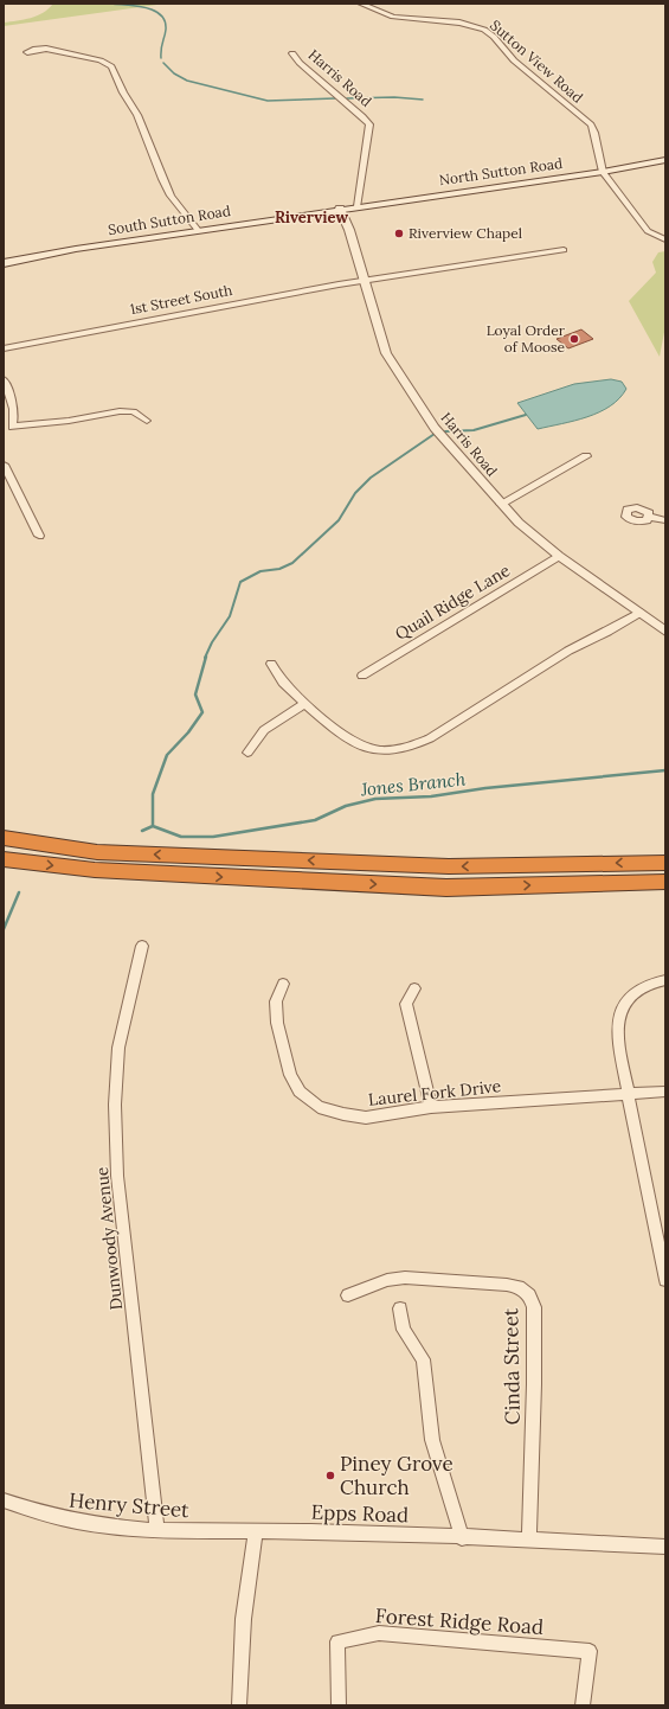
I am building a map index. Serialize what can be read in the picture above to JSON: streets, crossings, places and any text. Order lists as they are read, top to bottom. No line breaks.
{"streets":{"main road":["North Sutton Road","South Sutton Road"],"street":["Sutton View Road","Harris Road","1st Street South","Quail Ridge Lane","Laurel Fork Drive","Dunwoody Avenue","Cinda Street","Henry Street","Epps Road","Forest Ridge Road"]},"crossings":[["Sutton View Road","North Sutton Road"],["Harris Road","North Sutton Road"],["Harris Road","South Sutton Road"],["Harris Road","1st Street South"],["Harris Road","Quail Ridge Lane"],["North Sutton Road","South Sutton Road"],["Dunwoody Avenue","Henry Street"],["Cinda Street","Epps Road"],["Henry Street","Epps Road"]],"districts":["Riverview"],"water":["Jones Branch"],"places":["Riverview Chapel","Loyal Order of Moose","Piney Grove Church"]}
